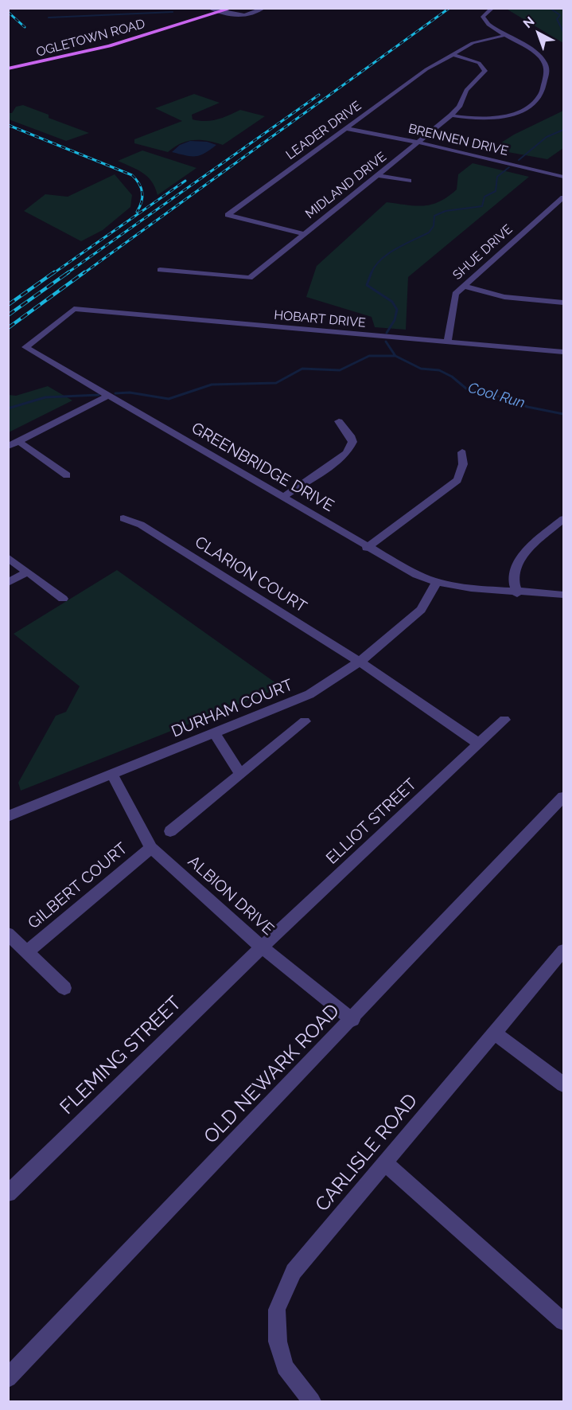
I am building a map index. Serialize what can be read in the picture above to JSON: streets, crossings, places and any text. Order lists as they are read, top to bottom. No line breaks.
{"streets":{"main road":["OGLETOWN ROAD"],"street":["LEADER DRIVE","BRENNEN DRIVE","MIDLAND DRIVE","SHUE DRIVE","HOBART DRIVE","GREENBRIDGE DRIVE","CLARION COURT","DURHAM COURT","ELLIOT STREET","GILBERT COURT","ALBION DRIVE","FLEMING STREET","OLD NEWARK ROAD","CARLISLE ROAD"]},"crossings":[["LEADER DRIVE","BRENNEN DRIVE"],["LEADER DRIVE","MIDLAND DRIVE"],["BRENNEN DRIVE","MIDLAND DRIVE"],["SHUE DRIVE","HOBART DRIVE"],["HOBART DRIVE","GREENBRIDGE DRIVE"],["GREENBRIDGE DRIVE","DURHAM COURT"],["CLARION COURT","DURHAM COURT"],["CLARION COURT","ELLIOT STREET"],["DURHAM COURT","ALBION DRIVE"],["ELLIOT STREET","ALBION DRIVE"],["ELLIOT STREET","FLEMING STREET"],["GILBERT COURT","ALBION DRIVE"],["ALBION DRIVE","FLEMING STREET"],["ALBION DRIVE","OLD NEWARK ROAD"]],"water":["Cool Run"],"north":"top left"}
